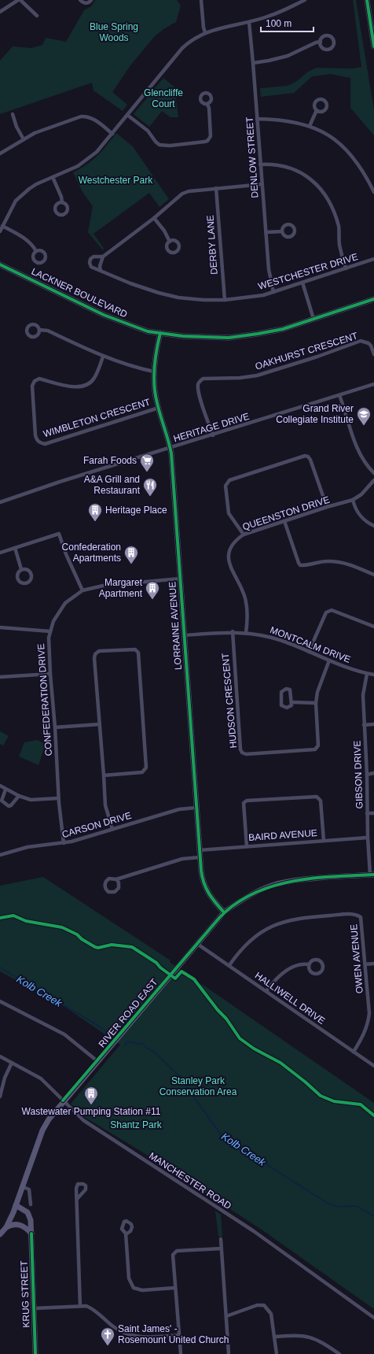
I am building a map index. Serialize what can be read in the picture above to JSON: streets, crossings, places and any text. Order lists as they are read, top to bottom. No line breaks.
{"streets":{"street":["DENLOW STREET","DERBY LANE","WESTCHESTER DRIVE","LACKNER BOULEVARD","OAKHURST CRESCENT","WIMBLETON CRESCENT","HERITAGE DRIVE","QUEENSTON DRIVE","LORRAINE AVENUE","MONTCALM DRIVE","CONFEDERATION DRIVE","HUDSON CRESCENT","GIBSON DRIVE","CARSON DRIVE","BAIRD AVENUE","OWEN AVENUE","HALLIWELL DRIVE","RIVER ROAD EAST","MANCHESTER ROAD","KRUG STREET"]},"crossings":[["DENLOW STREET","WESTCHESTER DRIVE"],["DERBY LANE","WESTCHESTER DRIVE"],["LACKNER BOULEVARD","LORRAINE AVENUE"],["OAKHURST CRESCENT","HERITAGE DRIVE"],["WIMBLETON CRESCENT","LORRAINE AVENUE"],["HERITAGE DRIVE","LORRAINE AVENUE"],["QUEENSTON DRIVE","MONTCALM DRIVE"],["LORRAINE AVENUE","MONTCALM DRIVE"],["LORRAINE AVENUE","CONFEDERATION DRIVE"],["LORRAINE AVENUE","CARSON DRIVE"],["LORRAINE AVENUE","BAIRD AVENUE"],["LORRAINE AVENUE","RIVER ROAD EAST"],["MONTCALM DRIVE","HUDSON CRESCENT"],["MONTCALM DRIVE","GIBSON DRIVE"],["CONFEDERATION DRIVE","CARSON DRIVE"],["GIBSON DRIVE","BAIRD AVENUE"],["GIBSON DRIVE","RIVER ROAD EAST"],["OWEN AVENUE","HALLIWELL DRIVE"],["HALLIWELL DRIVE","RIVER ROAD EAST"],["RIVER ROAD EAST","MANCHESTER ROAD"],["RIVER ROAD EAST","KRUG STREET"]],"water":["Kolb Creek"],"parks":["Blue Spring Woods","Glencliffe Court","Westchester Park","Stanley Park Conservation Area","Shantz Park"],"places":{"school or university":["Grand River Collegiate Institute"],"supermarket":["Farah Foods"],"restaurant":["A&A Grill and Restaurant"],"building":["Heritage Place","Confederation Apartments","Margaret Apartment","Wastewater Pumping Station #11"],"church":["Saint James' - Rosemount United Church"]},"scale_bar":"100 m"}
